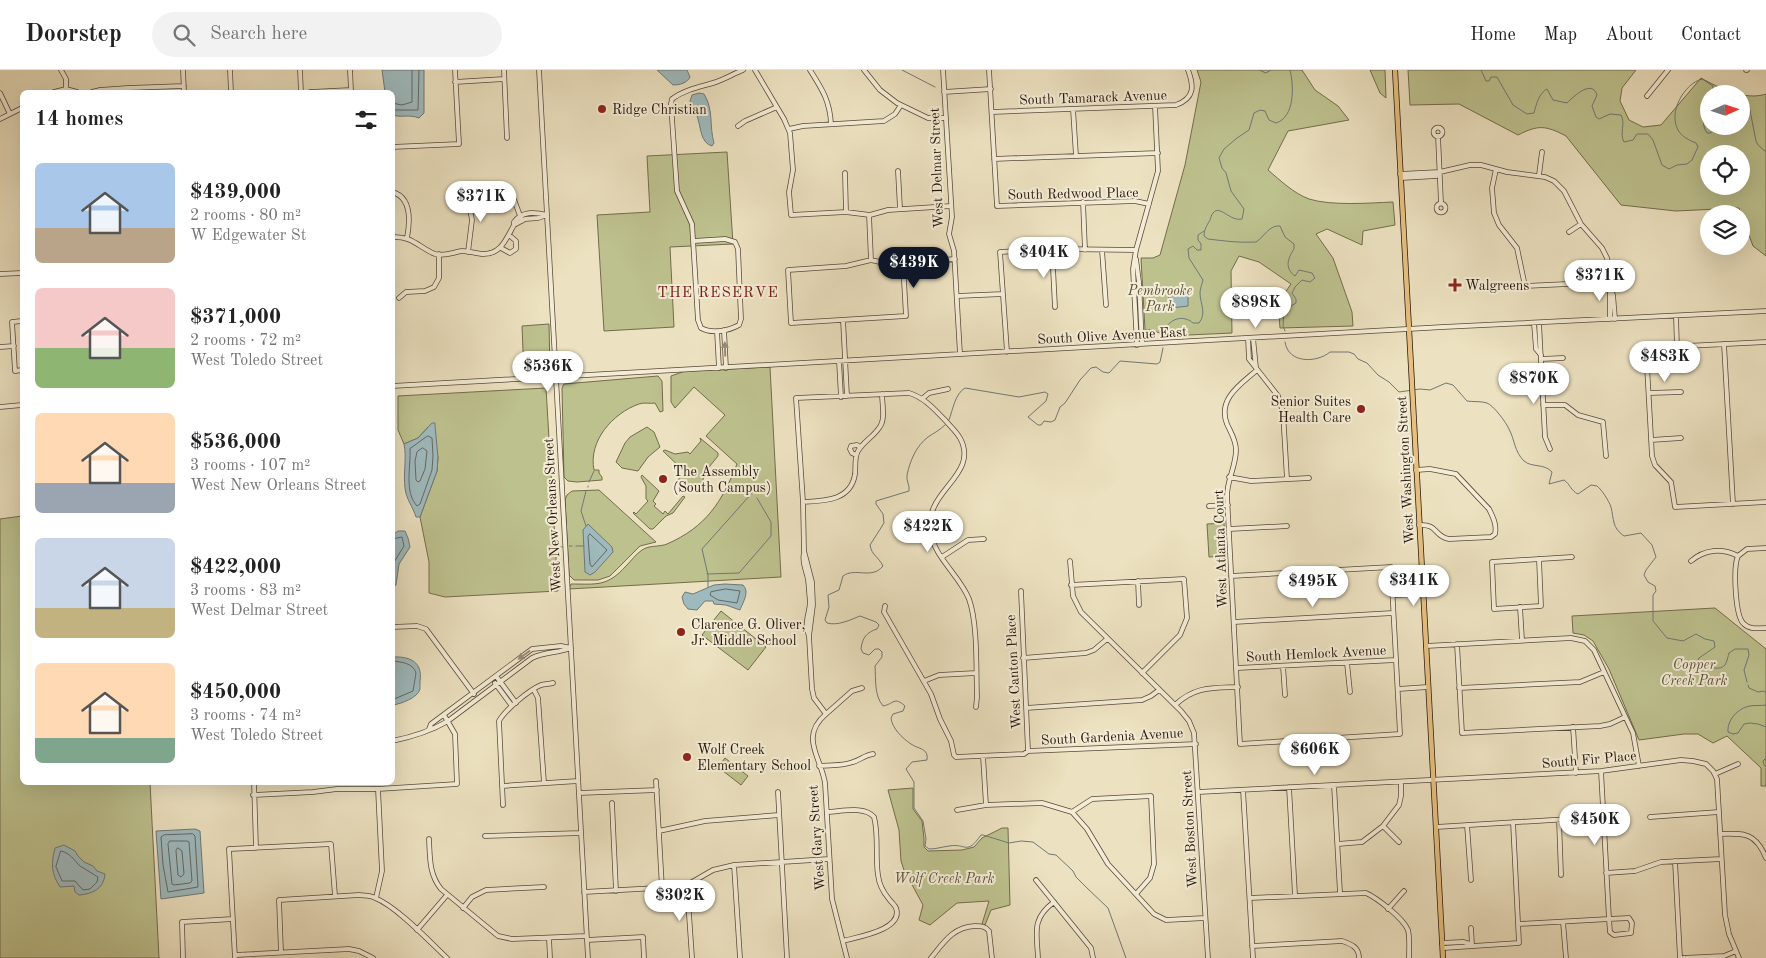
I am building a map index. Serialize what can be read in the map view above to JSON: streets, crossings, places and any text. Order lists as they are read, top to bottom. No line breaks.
{"streets":{"main road":["West Washington Street"],"street":["South Tamarack Avenue","West Delmar Street","South Redwood Place","South Olive Avenue East","West New Orleans Street","West Atlanta Court","South Hemlock Avenue","West Canton Place","South Gardenia Avenue","South Fir Place","West Boston Street","West Gary Street"]},"crossings":[["West Delmar Street","South Olive Avenue East"],["South Olive Avenue East","West Washington Street"],["South Olive Avenue East","West New Orleans Street"],["West Washington Street","South Fir Place"],["West Atlanta Court","South Hemlock Avenue"],["West Canton Place","South Gardenia Avenue"],["South Gardenia Avenue","West Boston Street"],["South Fir Place","West Boston Street"]],"districts":["THE RESERVE"],"parks":["Pembrooke Park","Copper Creek Park","Wolf Creek Park"],"places":{"other":["Ridge Christian","Senior Suites Health Care","The Assembly (South Campus)","Clarence G. Oliver, Jr. Middle School","Wolf Creek Elementary School"],"health":["Walgreens"]},"north":"right","page":{"header":"Doorstep","search":"Search here","nav":["Home","Map","About","Contact"],"heading":"14 homes","list":[{"name":"$439,000","note":"2 rooms · 80 m² · W Edgewater St"},{"name":"$371,000","note":"2 rooms · 72 m² · West Toledo Street"},{"name":"$536,000","note":"3 rooms · 107 m² · West New Orleans Street"},{"name":"$422,000","note":"3 rooms · 83 m² · West Delmar Street"},{"name":"$450,000","note":"3 rooms · 74 m² · West Toledo Street"}],"price":["$371K","$404K","$439K","$371K","$898K","$483K","$536K","$870K","$422K","$341K","$495K","$606K","$450K","$302K"]}}
